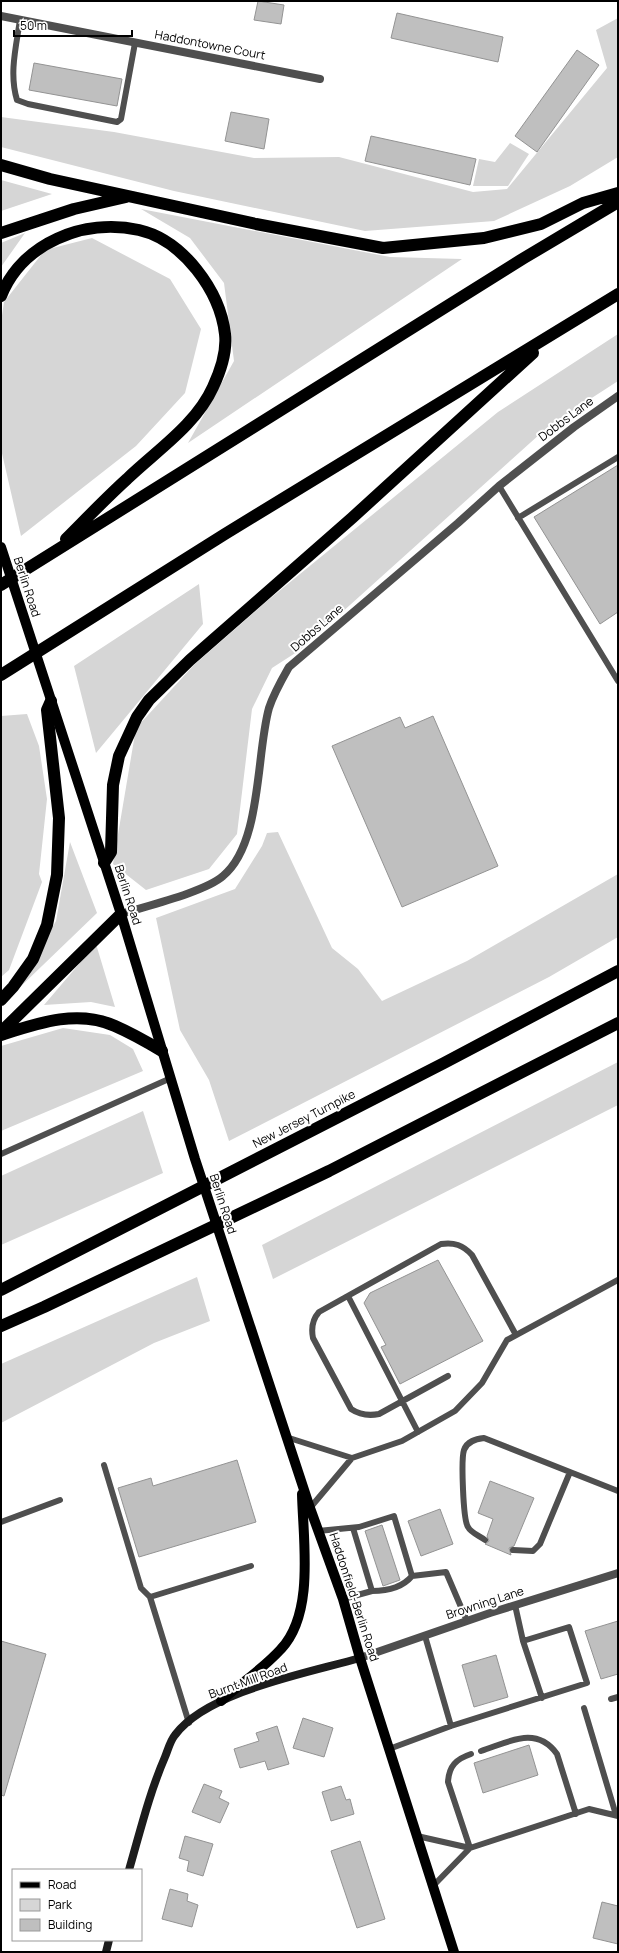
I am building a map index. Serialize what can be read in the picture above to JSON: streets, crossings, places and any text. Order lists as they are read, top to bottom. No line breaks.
{"streets":{"highway":["New Jersey Turnpike"],"main road":["Berlin Road","Haddonfield-Berlin Road","Burnt Mill Road"],"street":["Haddontowne Court","Dobbs Lane","Browning Lane"]},"crossings":[["Dobbs Lane","Berlin Road"],["Berlin Road","Haddonfield-Berlin Road"],["Haddonfield-Berlin Road","Browning Lane"],["Haddonfield-Berlin Road","Burnt Mill Road"],["Browning Lane","Burnt Mill Road"]],"legend":["Road","Park","Building"],"scale_bar":"50 m"}
